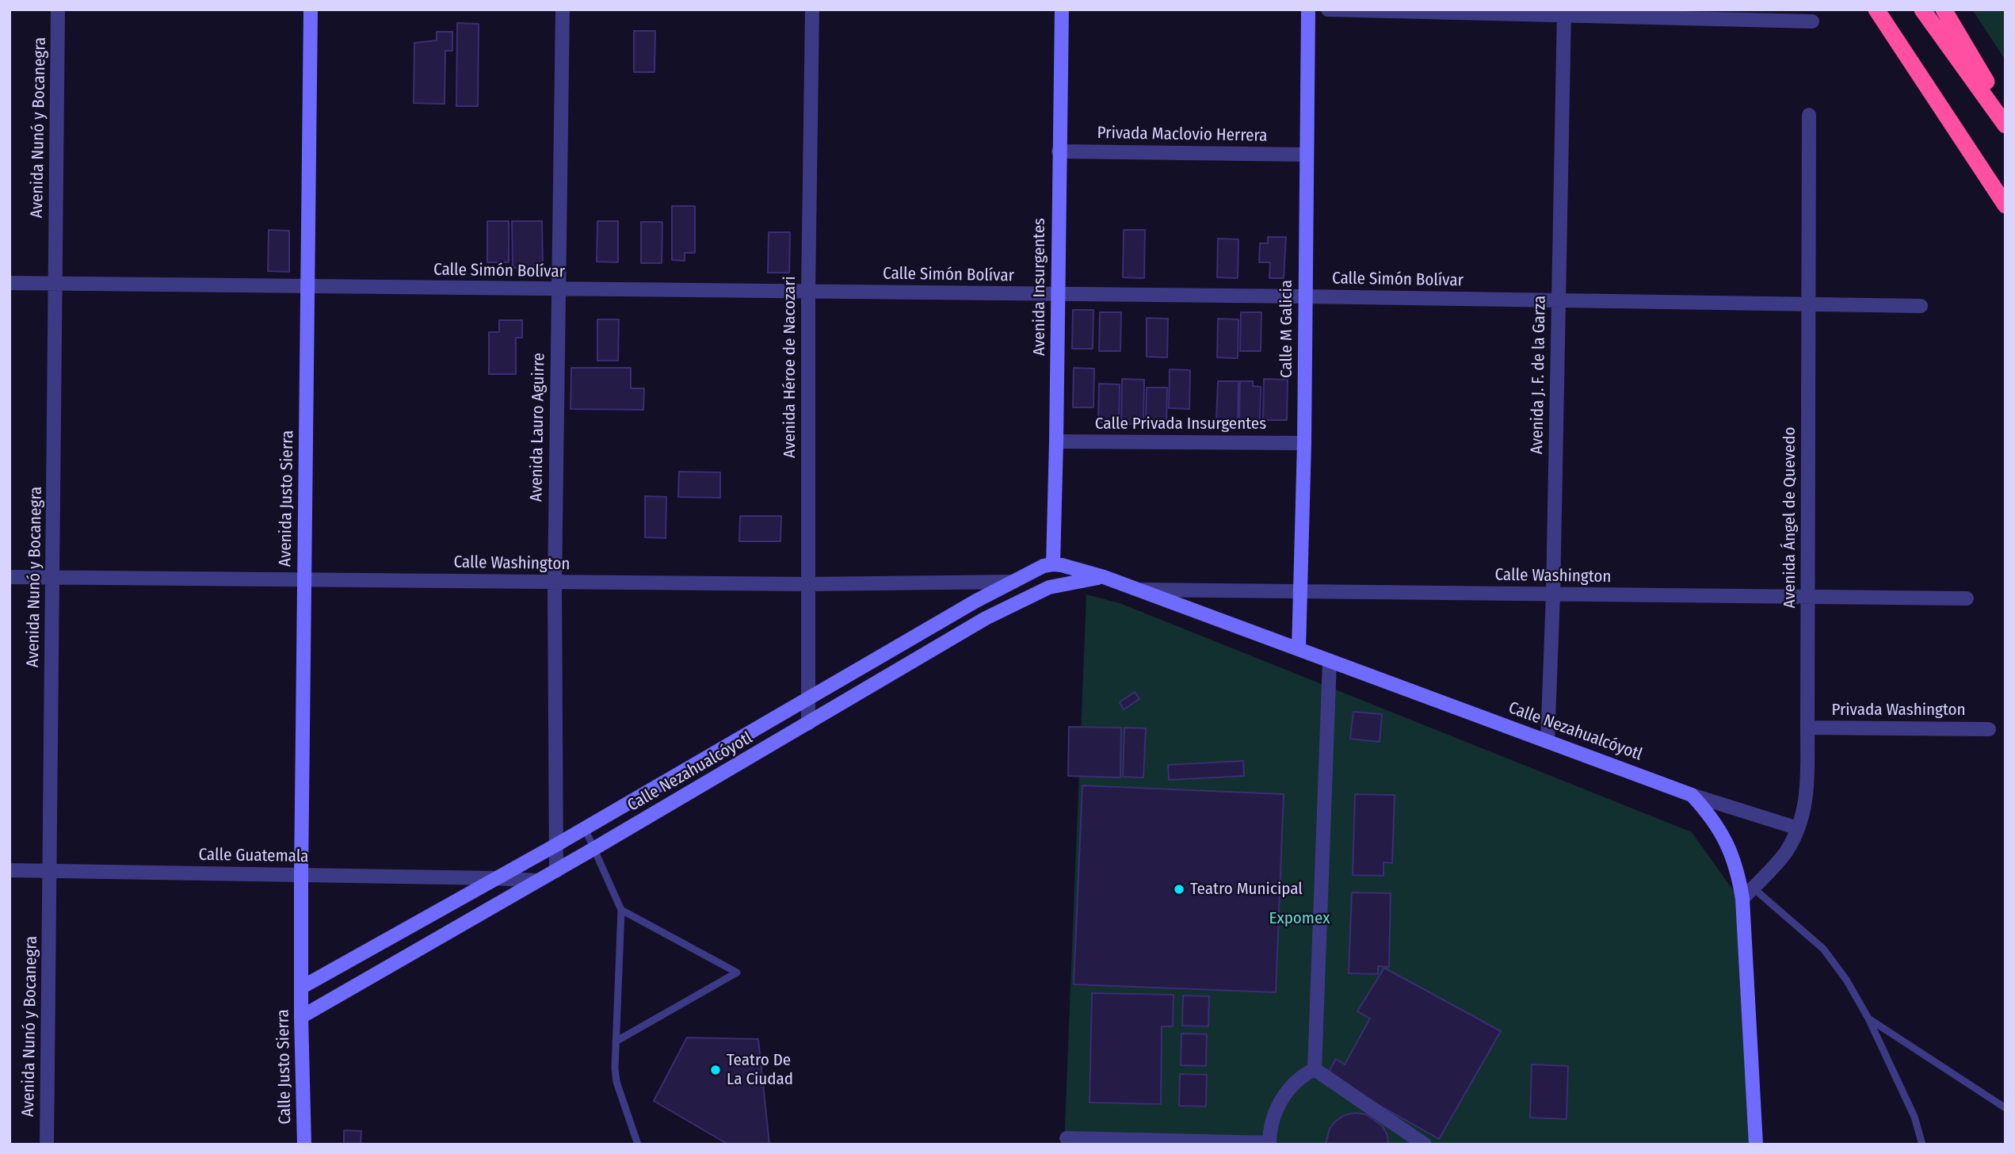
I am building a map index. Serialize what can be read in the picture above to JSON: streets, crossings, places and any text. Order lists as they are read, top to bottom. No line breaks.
{"streets":{"street":["Avenida Nunó y Bocanegra","Privada Maclovio Herrera","Calle Simón Bolívar","Avenida Insurgentes","Calle M Galicia","Avenida Héroe de Nacozari","Avenida J. F. de la Garza","Calle Privada Insurgentes","Avenida Lauro Aguirre","Avenida Justo Sierra","Avenida Ángel de Quevedo","Calle Washington","Privada Washington","Calle Nezahualcóyotl","Calle Guatemala","Calle Justo Sierra"]},"crossings":[["Avenida Nunó y Bocanegra","Calle Simón Bolívar"],["Avenida Nunó y Bocanegra","Calle Washington"],["Avenida Nunó y Bocanegra","Calle Guatemala"],["Privada Maclovio Herrera","Avenida Insurgentes"],["Privada Maclovio Herrera","Calle M Galicia"],["Calle Simón Bolívar","Avenida Insurgentes"],["Calle Simón Bolívar","Calle M Galicia"],["Calle Simón Bolívar","Avenida Héroe de Nacozari"],["Calle Simón Bolívar","Avenida J. F. de la Garza"],["Calle Simón Bolívar","Avenida Lauro Aguirre"],["Calle Simón Bolívar","Avenida Justo Sierra"],["Calle Simón Bolívar","Avenida Ángel de Quevedo"],["Avenida Insurgentes","Calle Privada Insurgentes"],["Avenida Insurgentes","Calle Nezahualcóyotl"],["Calle M Galicia","Calle Privada Insurgentes"],["Calle M Galicia","Calle Washington"],["Calle M Galicia","Calle Nezahualcóyotl"],["Avenida Héroe de Nacozari","Calle Washington"],["Avenida Héroe de Nacozari","Calle Nezahualcóyotl"],["Avenida J. F. de la Garza","Calle Washington"],["Avenida J. F. de la Garza","Calle Nezahualcóyotl"],["Avenida Lauro Aguirre","Calle Washington"],["Avenida Lauro Aguirre","Calle Nezahualcóyotl"],["Avenida Justo Sierra","Calle Washington"],["Avenida Justo Sierra","Calle Nezahualcóyotl"],["Avenida Justo Sierra","Calle Guatemala"],["Avenida Justo Sierra","Calle Justo Sierra"],["Avenida Ángel de Quevedo","Calle Washington"],["Avenida Ángel de Quevedo","Privada Washington"],["Avenida Ángel de Quevedo","Calle Nezahualcóyotl"],["Calle Washington","Calle Nezahualcóyotl"],["Calle Nezahualcóyotl","Calle Guatemala"],["Calle Nezahualcóyotl","Calle Justo Sierra"]],"parks":["Expomex"],"places":["Teatro Municipal","Teatro De La Ciudad"]}
